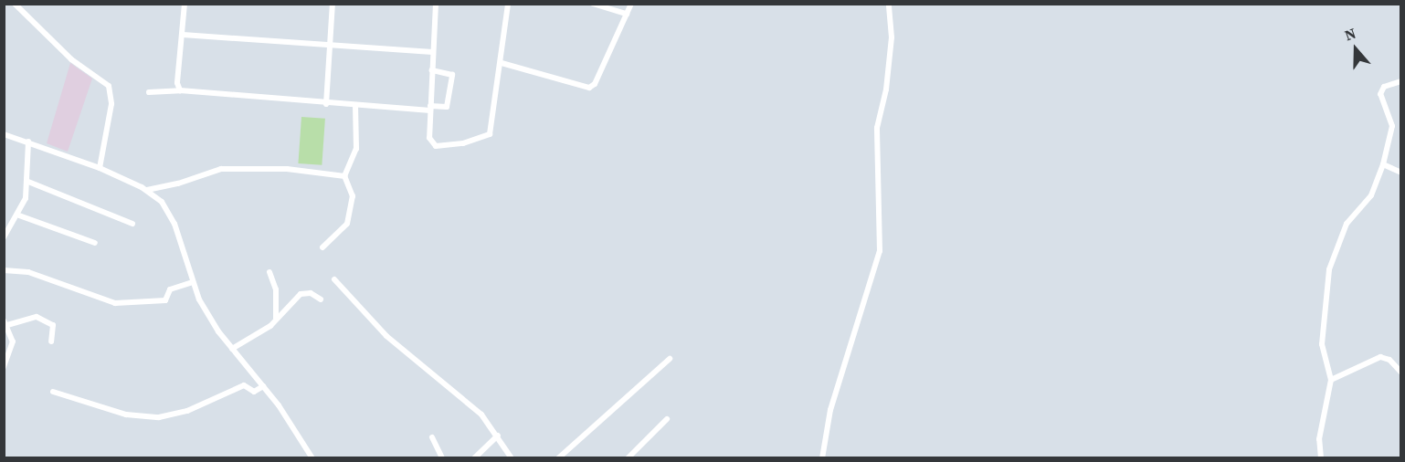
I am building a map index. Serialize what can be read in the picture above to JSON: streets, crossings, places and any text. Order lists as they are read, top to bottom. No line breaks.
{"north":"top"}
